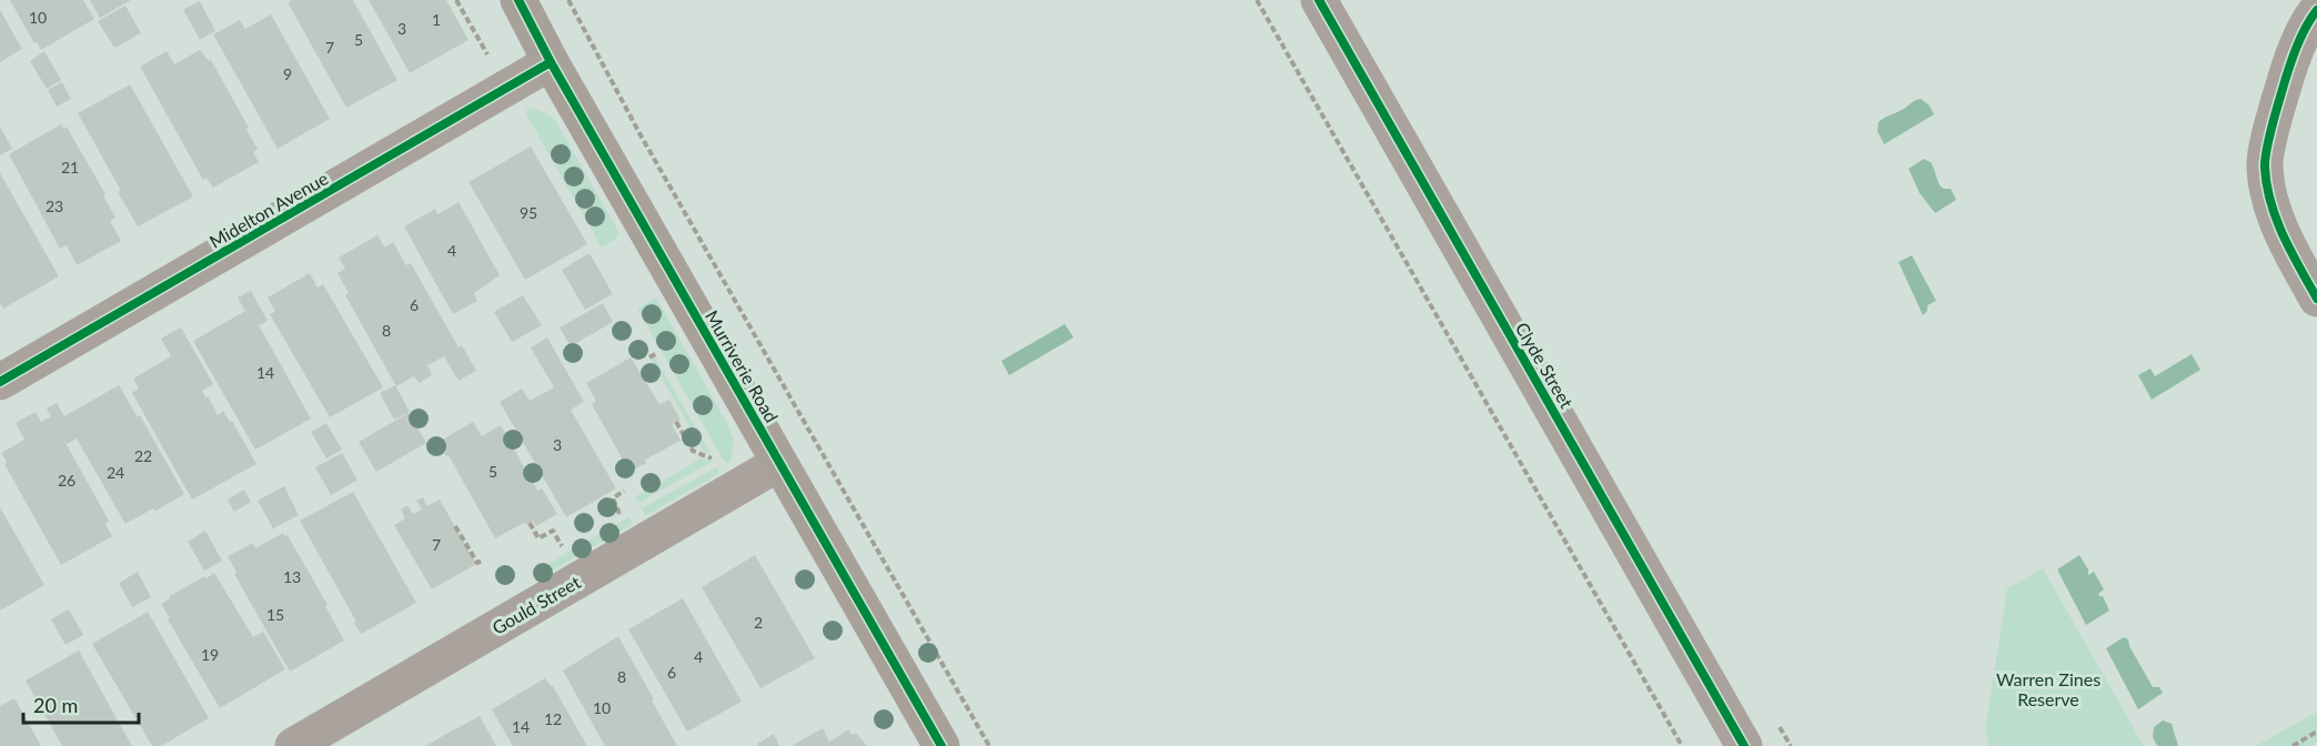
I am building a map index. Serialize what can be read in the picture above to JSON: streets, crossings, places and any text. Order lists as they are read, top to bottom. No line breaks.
{"streets":{"street":["Midelton Avenue","Clyde Street","Murriverie Road","Gould Street"]},"crossings":[["Midelton Avenue","Murriverie Road"],["Murriverie Road","Gould Street"]],"parks":["Warren Zines Reserve"],"house_numbers":["10","1","3","5","7","9","21","23","95","4","6","8","14","3","22","5","24","26","7","13","15","2","19","4","6","8","10","12","14"],"scale_bar":"20 m"}
